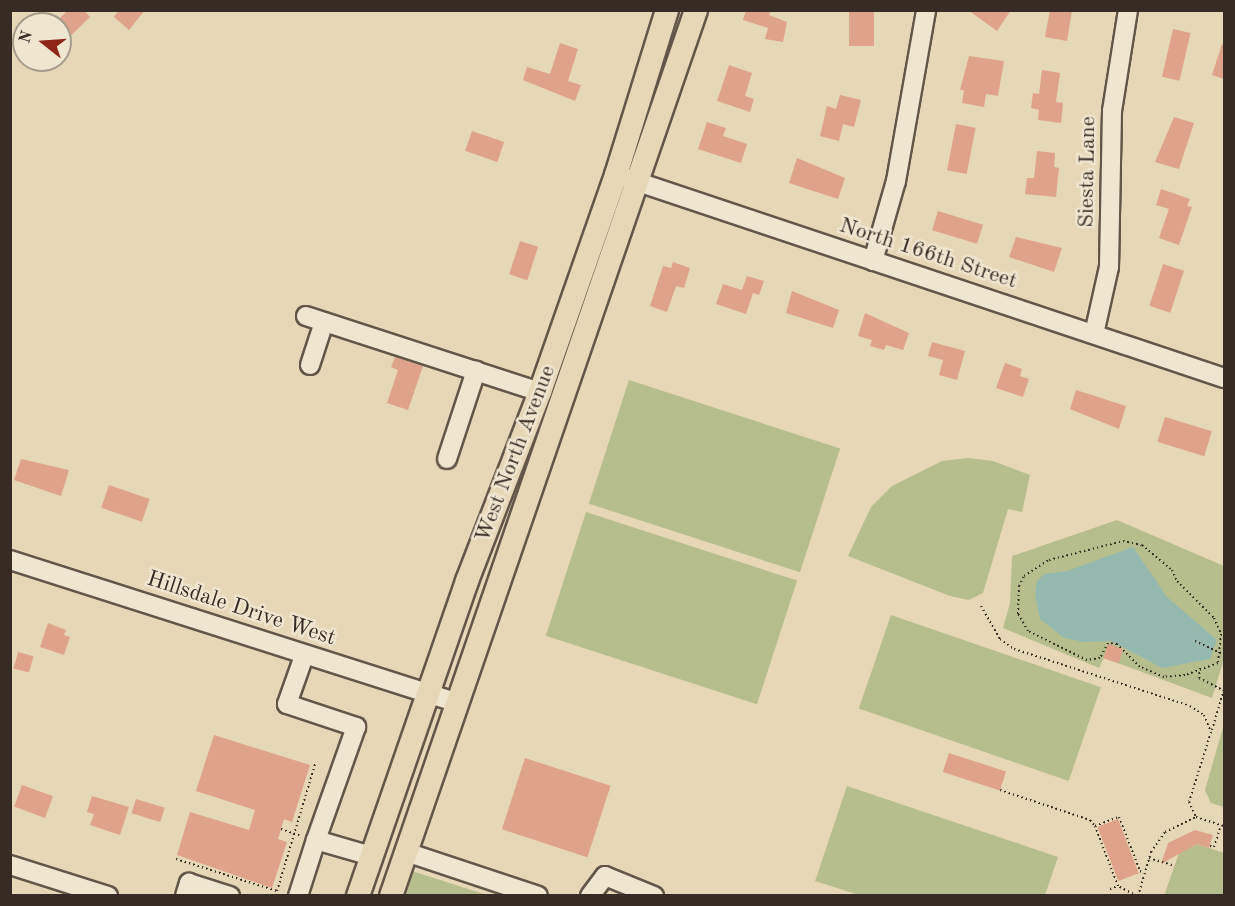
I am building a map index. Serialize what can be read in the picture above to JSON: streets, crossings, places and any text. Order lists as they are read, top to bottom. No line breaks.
{"streets":{"main road":["West North Avenue"],"street":["Siesta Lane","North 166th Street","Hillsdale Drive West"]},"crossings":[["Siesta Lane","North 166th Street"],["North 166th Street","West North Avenue"],["West North Avenue","Hillsdale Drive West"]],"north":"left"}
